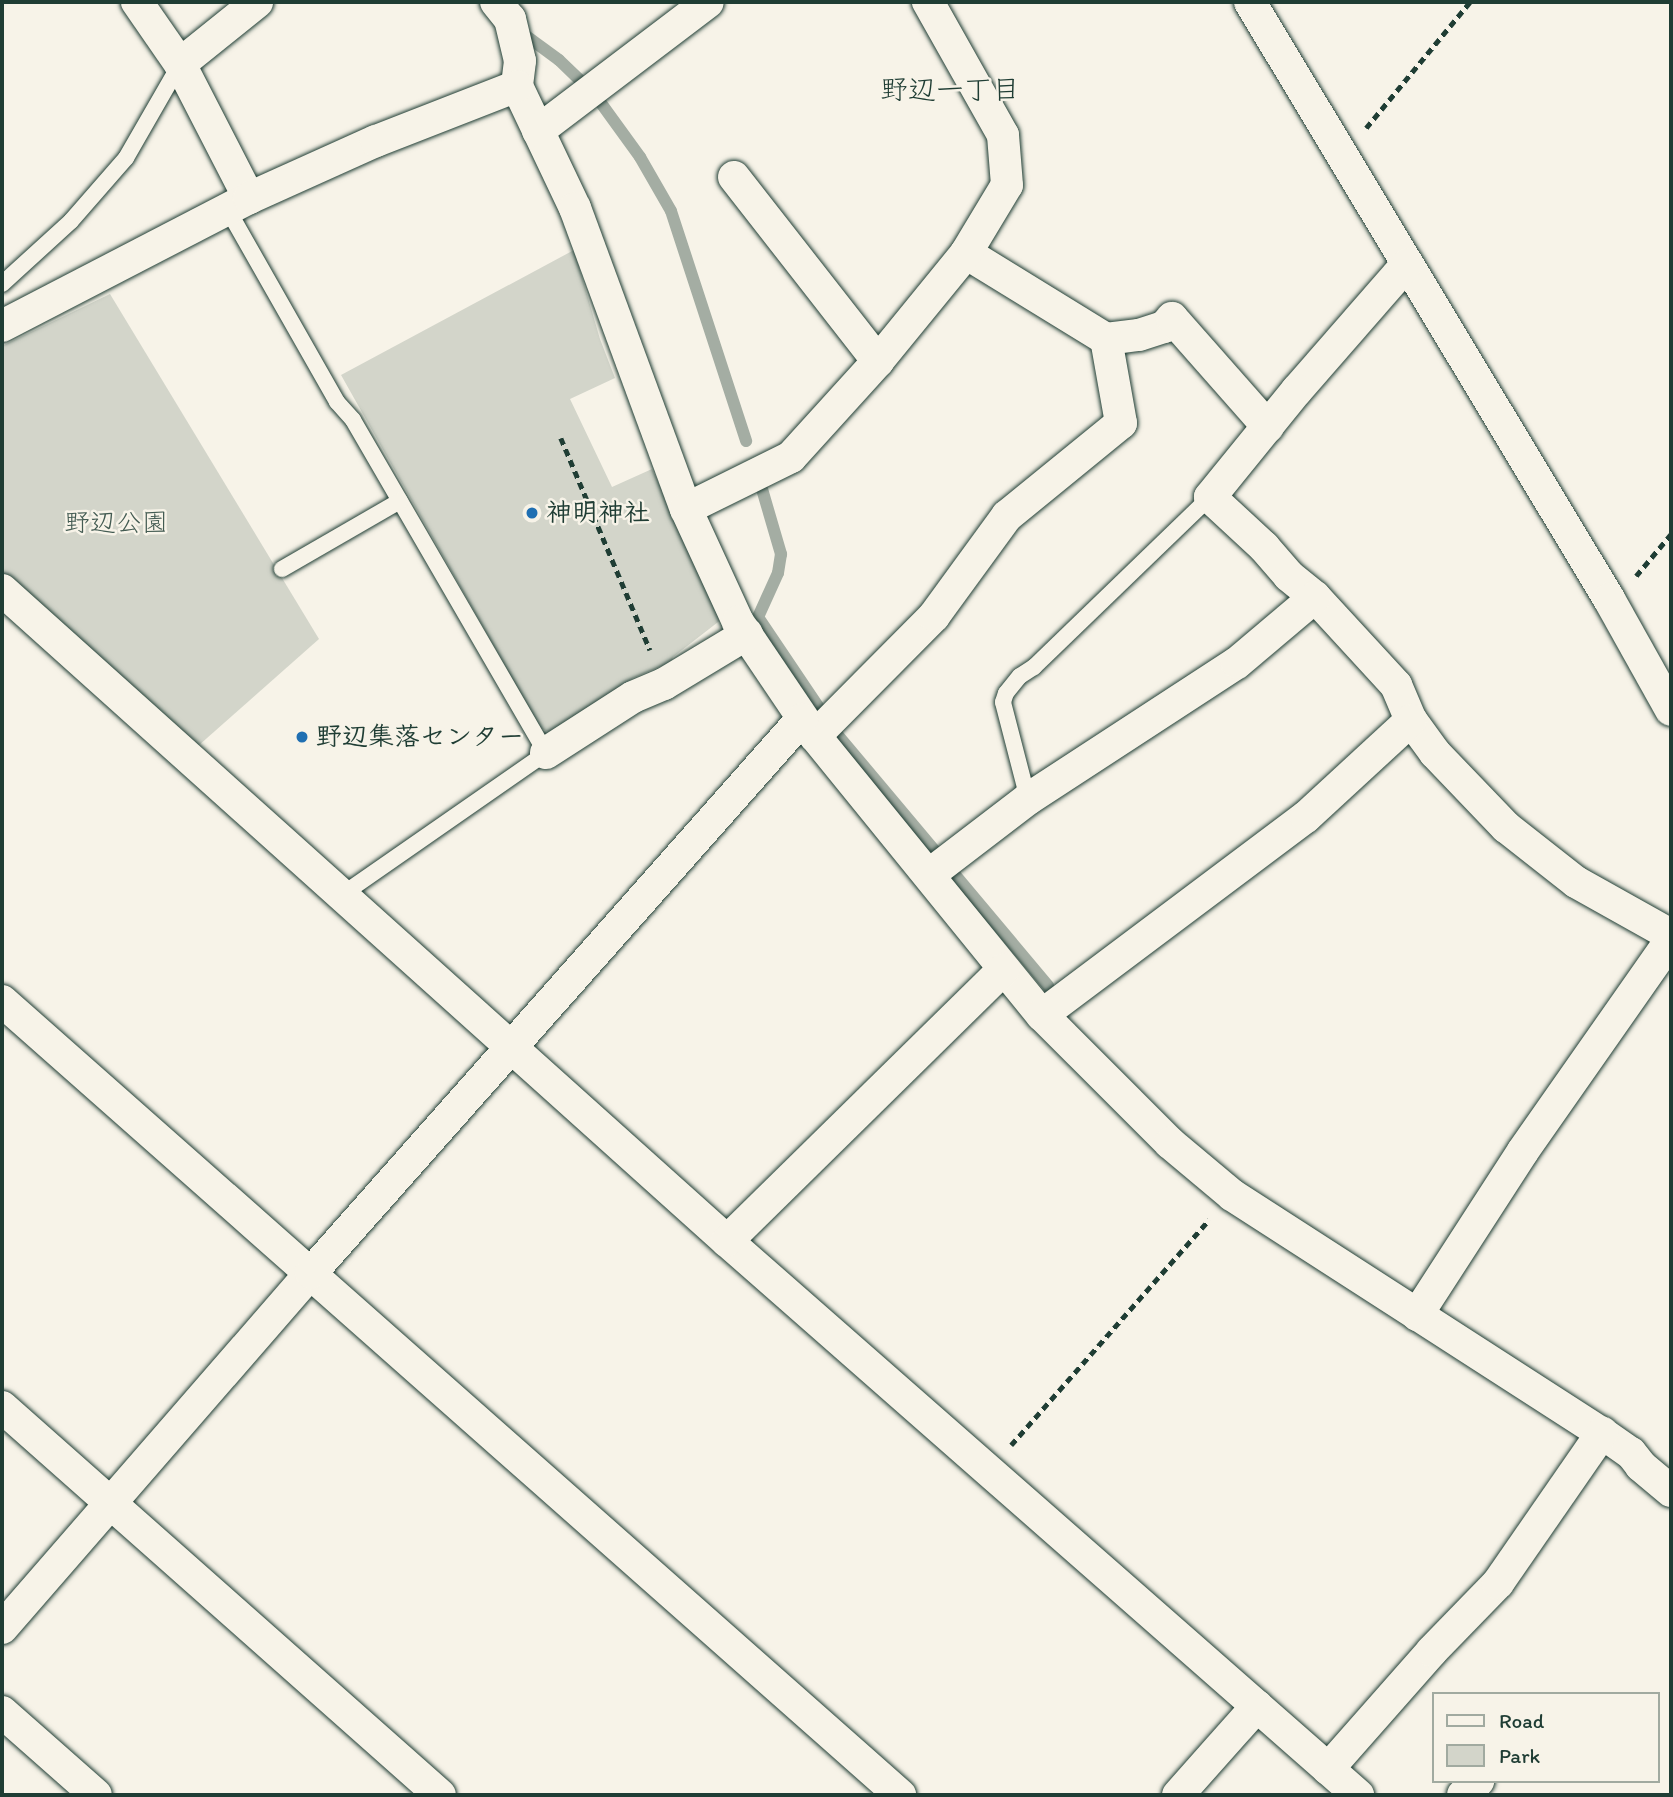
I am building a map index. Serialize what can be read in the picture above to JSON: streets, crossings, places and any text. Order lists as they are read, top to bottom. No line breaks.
{"districts":["野辺一丁目"],"parks":["野辺公園"],"places":["神明神社","野辺集落センター"],"legend":["Road","Park"]}
